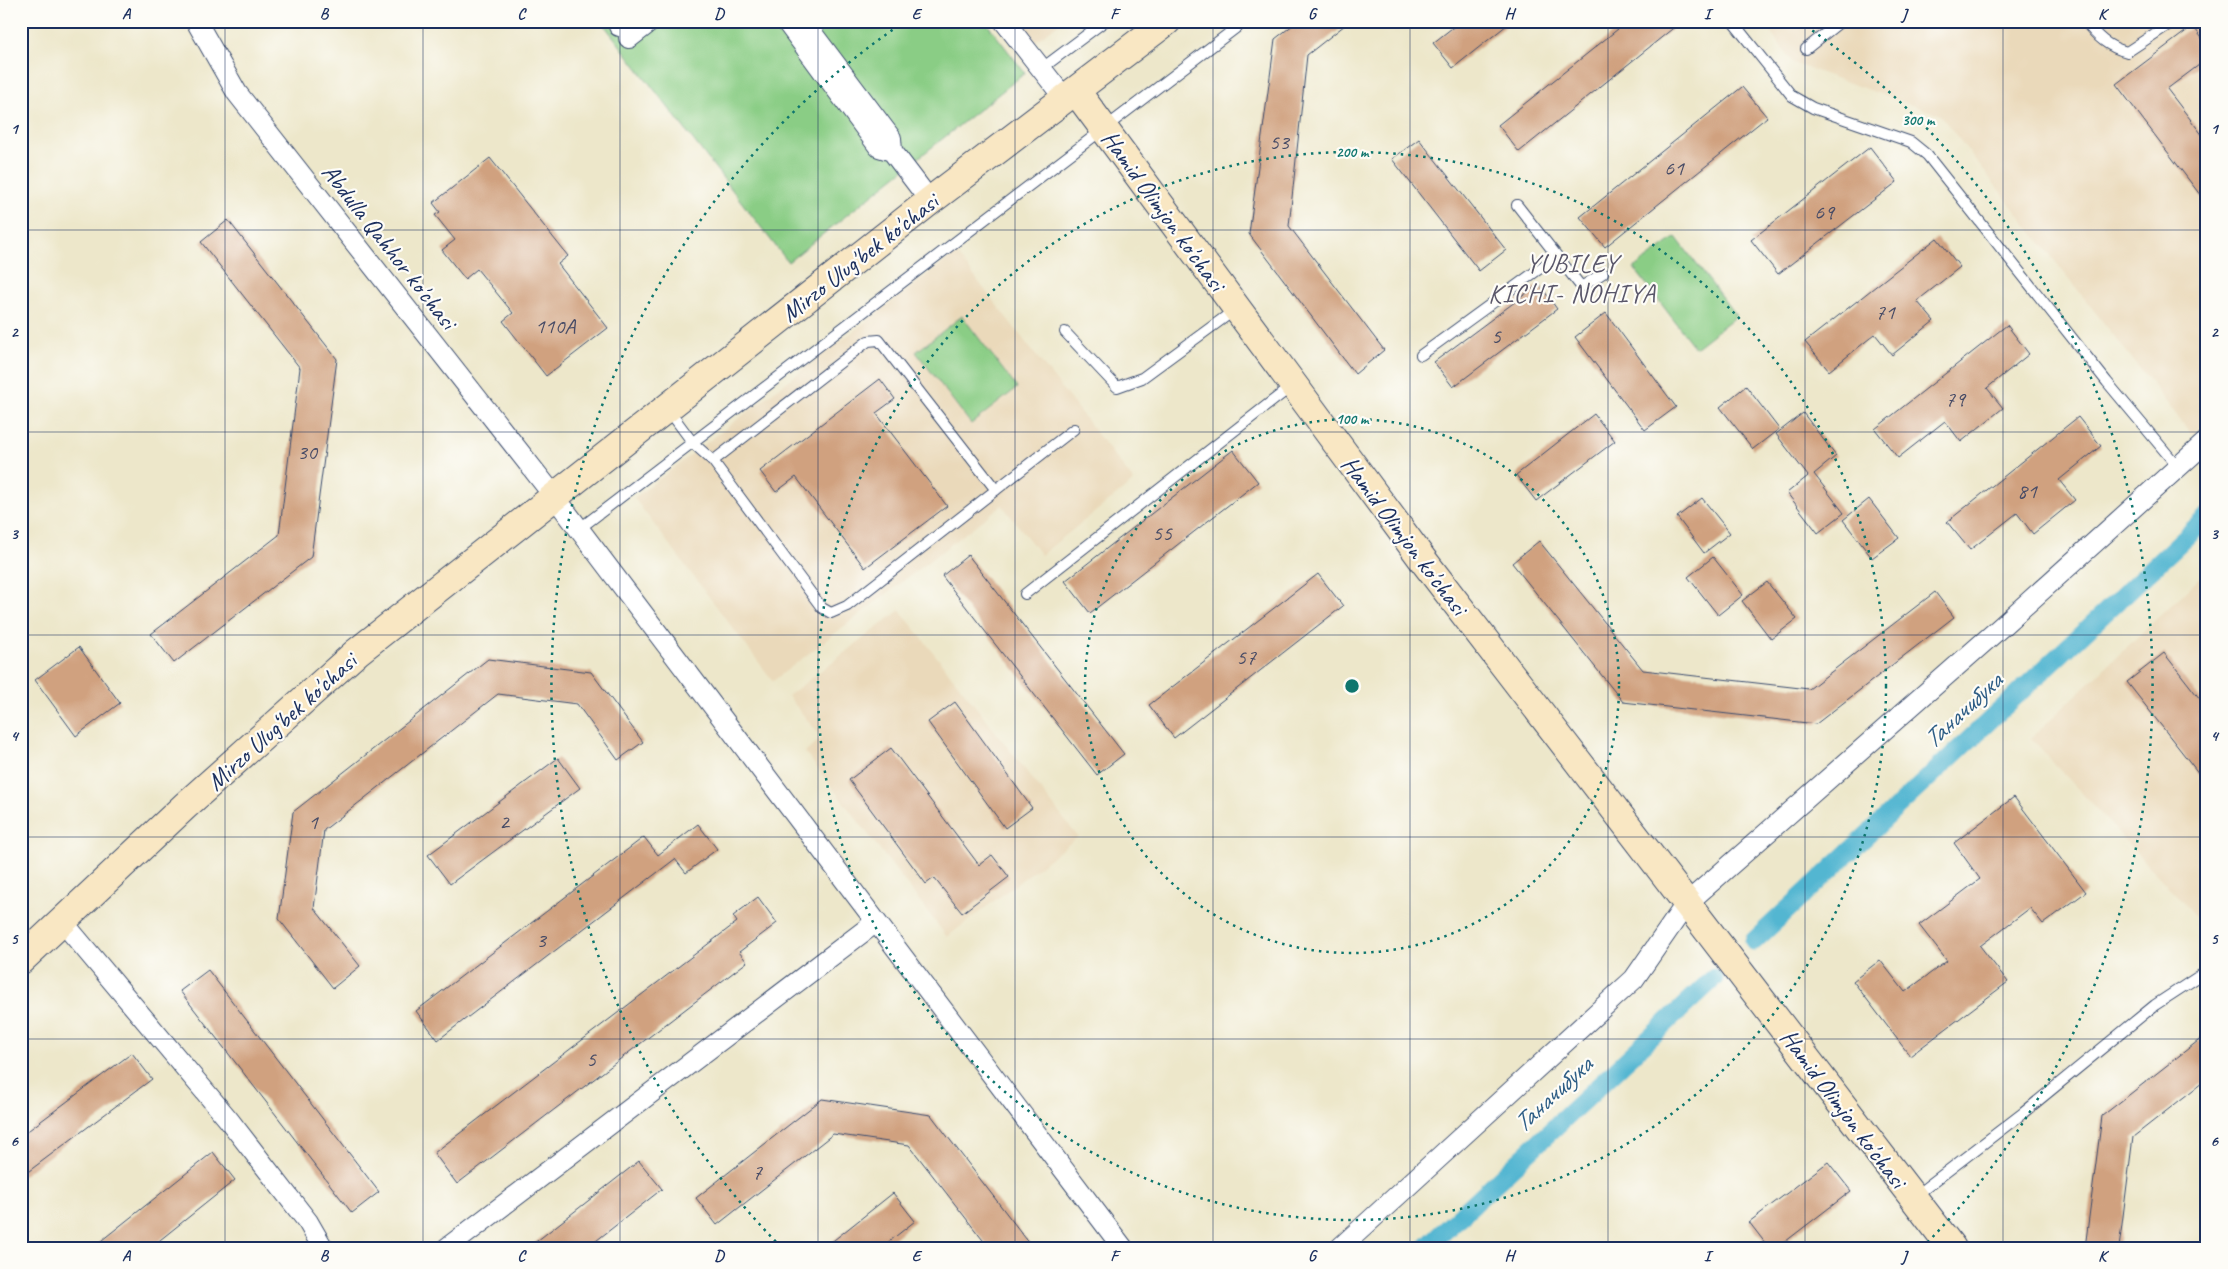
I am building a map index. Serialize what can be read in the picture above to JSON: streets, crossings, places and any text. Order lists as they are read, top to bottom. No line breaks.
{"streets":{"main road":["Hamid Olimjon ko'chasi","Mirzo Ulug'bek ko'chasi","Mirzo Ulug‘bek ko'chasi"],"street":["Abdulla Qahhor ko'chasi"]},"crossings":[["Hamid Olimjon ko'chasi","Mirzo Ulug'bek ko'chasi"],["Abdulla Qahhor ko'chasi","Mirzo Ulug'bek ko'chasi"],["Abdulla Qahhor ko'chasi","Mirzo Ulug‘bek ko'chasi"],["Mirzo Ulug'bek ko'chasi","Mirzo Ulug‘bek ko'chasi"]],"districts":["YUBILEY KICHI- NOHIYA"],"water":["Таначибука"],"house_numbers":["53","61","69","71","110A","5","79","30","81","55","57","1","2","3","5","7"],"grid":{"columns":["A","B","C","D","E","F","G","H","I","J","K"],"rows":["1","2","3","4","5","6"]},"rings":["300 m","200 m","100 m"]}
